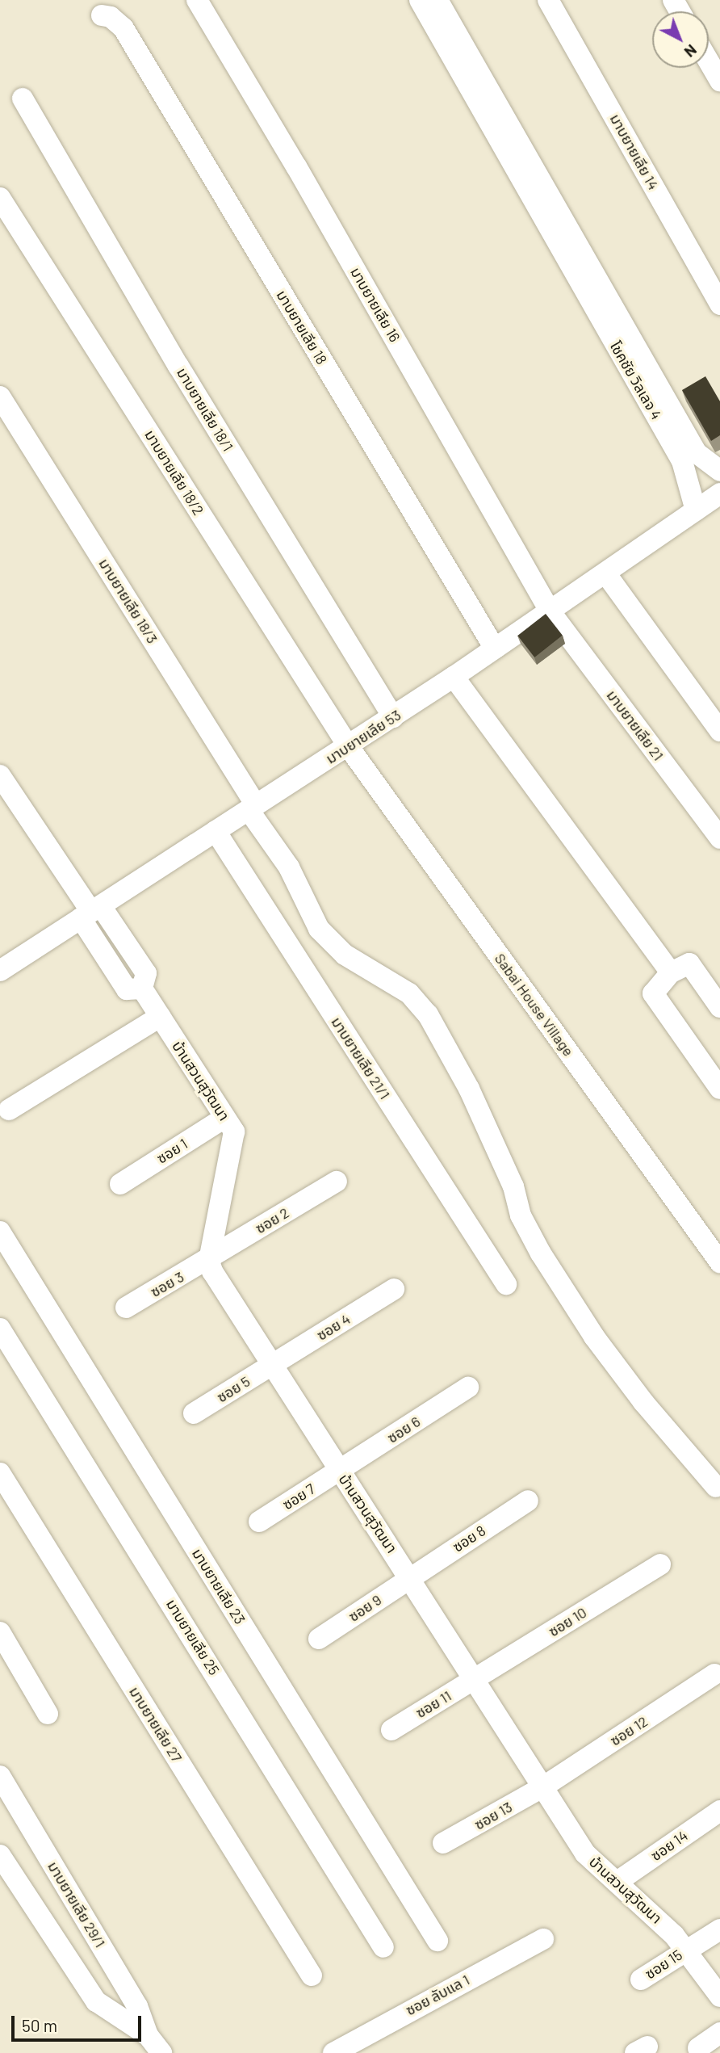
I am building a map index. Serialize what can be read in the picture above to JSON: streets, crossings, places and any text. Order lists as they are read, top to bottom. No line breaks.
{"streets":{"street":["มาบยายเลีย 14","มาบยายเลีย 16","มาบยายเลีย 18","โชคชัย วิลเลจ 4","มาบยายเลีย 18/1","มาบยายเลีย 18/2","มาบยายเลีย 18/3","มาบยายเลีย 21","มาบยายเลีย 53","Sabai House Village","มาบยายเลีย 21/1","บ้านสวนสุวัฒนา","ซอย 1","ซอย 2","ซอย 3","ซอย 4","ซอย 5","ซอย 6","ซอย 7","ซอย 8","มาบยายเลีย 23","ซอย 9","ซอย 10","มาบยายเลีย 25","ซอย 11","มาบยายเลีย 27","ซอย 12","ซอย 13","ซอย 14","มาบยายเลีย 29/1","ซอย 15","ซอย ลับแล 1"]},"crossings":[["มาบยายเลีย 16","มาบยายเลีย 21"],["มาบยายเลีย 16","มาบยายเลีย 53"],["มาบยายเลีย 18","มาบยายเลีย 53"],["โชคชัย วิลเลจ 4","มาบยายเลีย 53"],["มาบยายเลีย 18/1","มาบยายเลีย 53"],["มาบยายเลีย 18/2","มาบยายเลีย 53"],["มาบยายเลีย 18/2","Sabai House Village"],["มาบยายเลีย 18/3","มาบยายเลีย 53"],["มาบยายเลีย 21","มาบยายเลีย 53"],["มาบยายเลีย 53","Sabai House Village"],["มาบยายเลีย 53","มาบยายเลีย 21/1"],["มาบยายเลีย 53","บ้านสวนสุวัฒนา"],["บ้านสวนสุวัฒนา","ซอย 1"],["บ้านสวนสุวัฒนา","ซอย 2"],["บ้านสวนสุวัฒนา","ซอย 3"],["บ้านสวนสุวัฒนา","ซอย 4"],["บ้านสวนสุวัฒนา","ซอย 5"],["บ้านสวนสุวัฒนา","ซอย 6"],["บ้านสวนสุวัฒนา","ซอย 7"],["บ้านสวนสุวัฒนา","ซอย 8"],["บ้านสวนสุวัฒนา","ซอย 9"],["บ้านสวนสุวัฒนา","ซอย 10"],["บ้านสวนสุวัฒนา","ซอย 11"],["บ้านสวนสุวัฒนา","ซอย 12"],["บ้านสวนสุวัฒนา","ซอย 13"],["บ้านสวนสุวัฒนา","ซอย 14"],["บ้านสวนสุวัฒนา","ซอย 15"],["ซอย 2","ซอย 3"],["ซอย 4","ซอย 5"],["ซอย 6","ซอย 7"],["ซอย 8","ซอย 9"],["ซอย 10","ซอย 11"],["ซอย 12","ซอย 13"]],"scale_bar":"50 m","north":"bottom right"}
